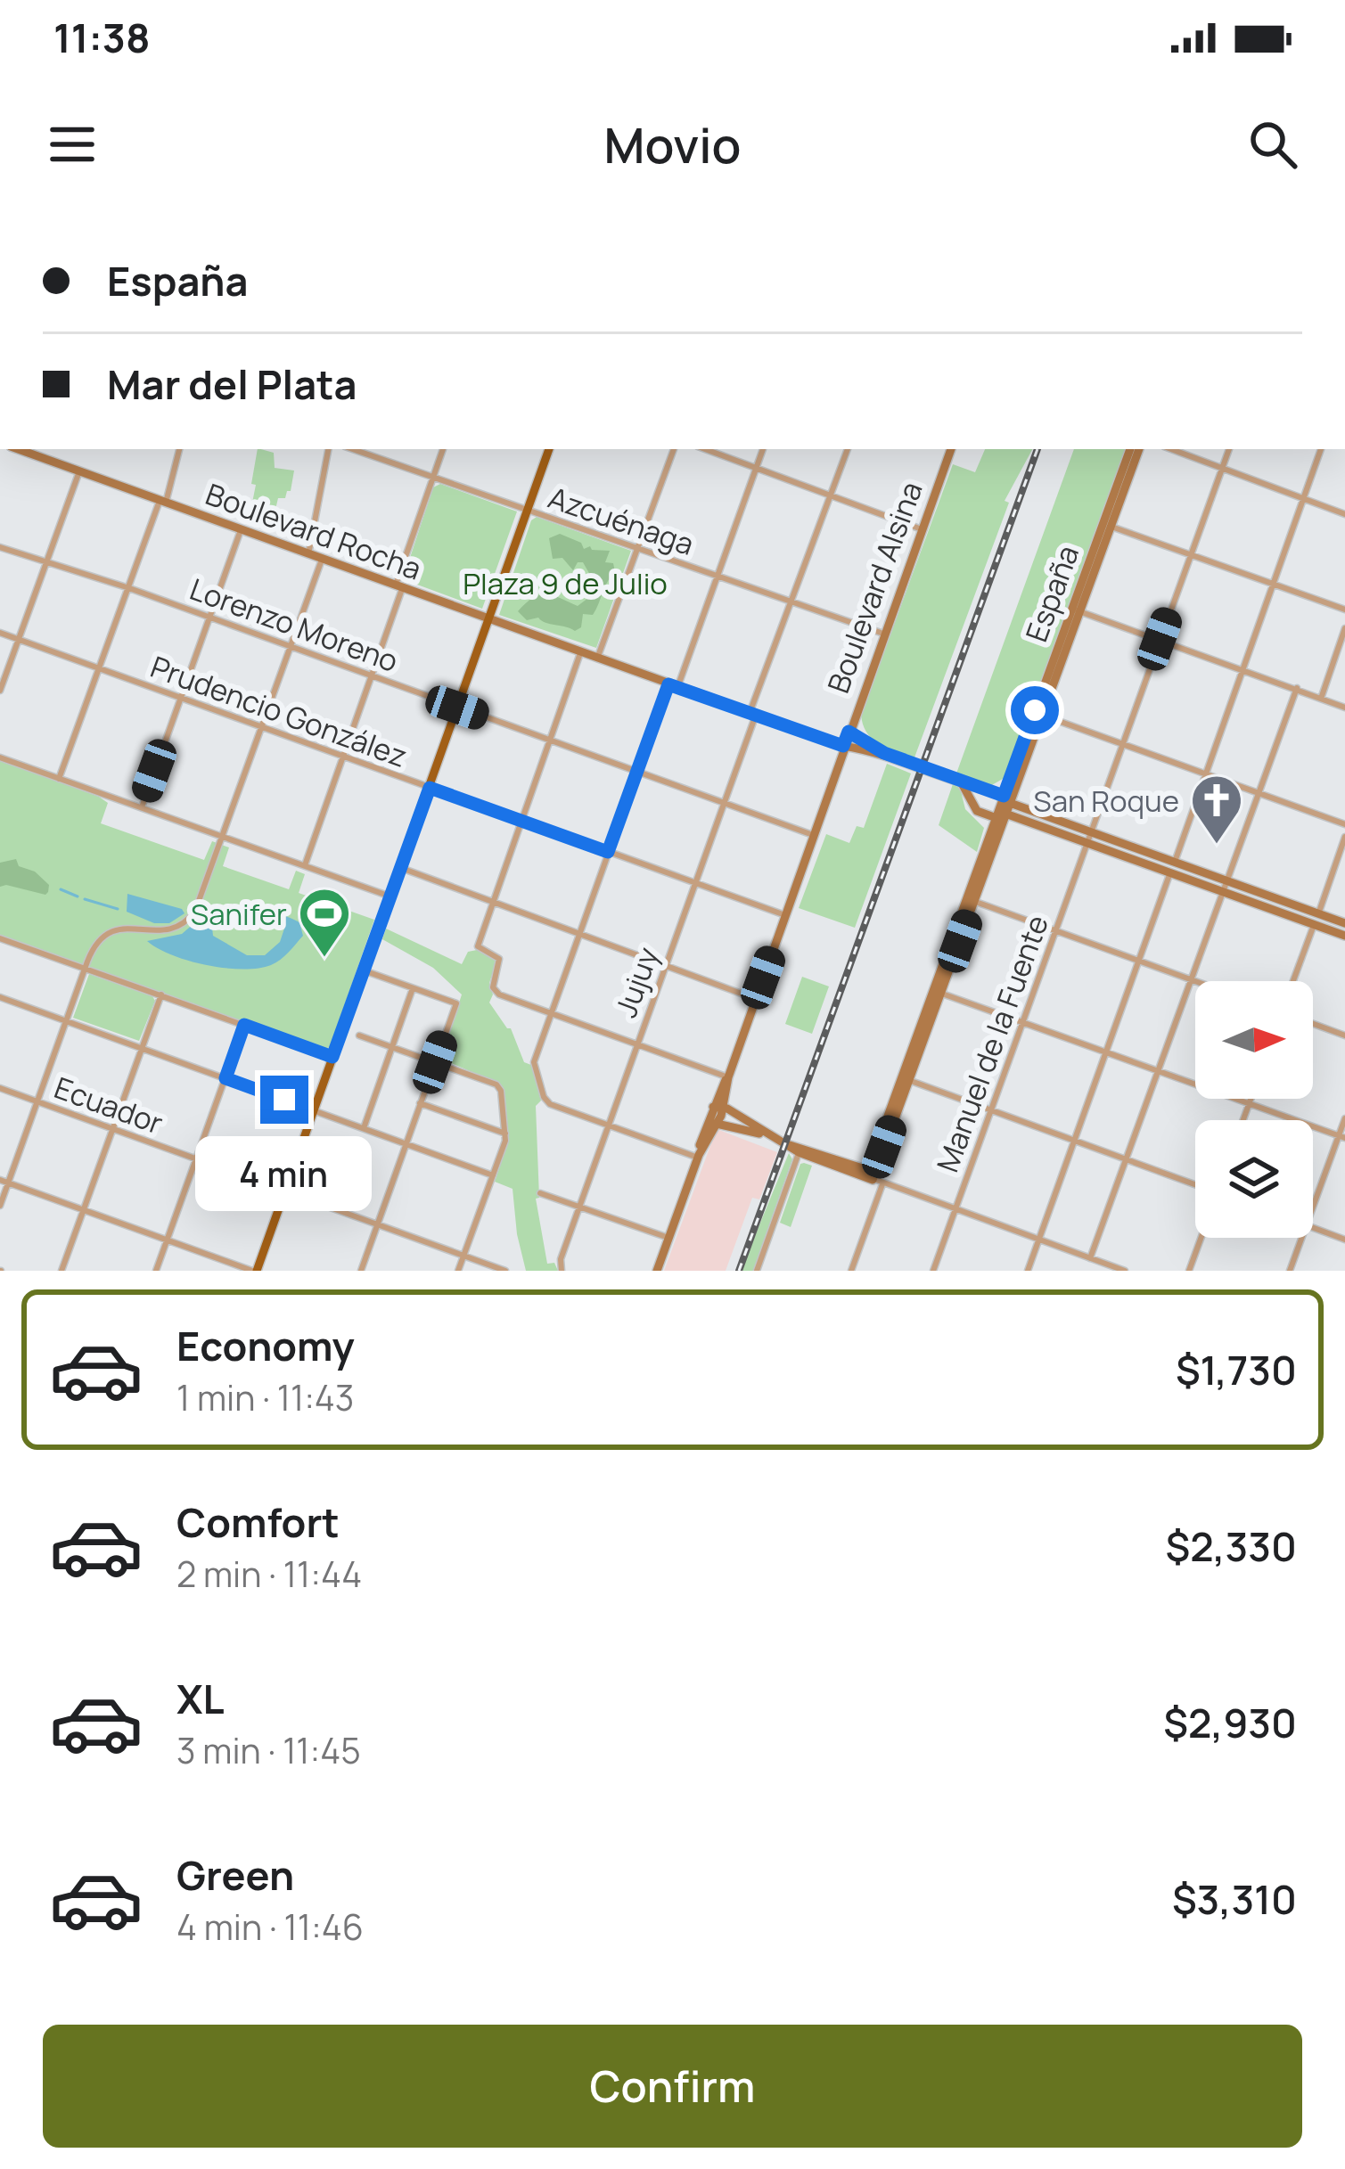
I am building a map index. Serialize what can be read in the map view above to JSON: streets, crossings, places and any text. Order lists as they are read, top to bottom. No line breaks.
{"streets":{"main road":["Boulevard Rocha","Boulevard Alsina","España"],"street":["Azcuénaga","Lorenzo Moreno","Prudencio González","Jujuy","Manuel de la Fuente","Ecuador"]},"crossings":[["Azcuénaga","Boulevard Alsina"],["Azcuénaga","Jujuy"],["Boulevard Rocha","Boulevard Alsina"],["Boulevard Rocha","Jujuy"],["Boulevard Alsina","Lorenzo Moreno"],["Boulevard Alsina","Prudencio González"],["Lorenzo Moreno","Jujuy"],["Prudencio González","Jujuy"]],"parks":["Plaza 9 de Julio"],"places":{"church":["San Roque"],"sports":["Sanifer"]},"north":"right","page":{"status":"11:38","header":"Movio","banner":["España","Mar del Plata"],"bubble":"4 min","list":[{"name":"Economy","note":"1 min · 11:43","value":"$1,730"},{"name":"Comfort","note":"2 min · 11:44","value":"$2,330"},{"name":"XL","note":"3 min · 11:45","value":"$2,930"},{"name":"Green","note":"4 min · 11:46","value":"$3,310"}],"buttons":"Confirm"}}
